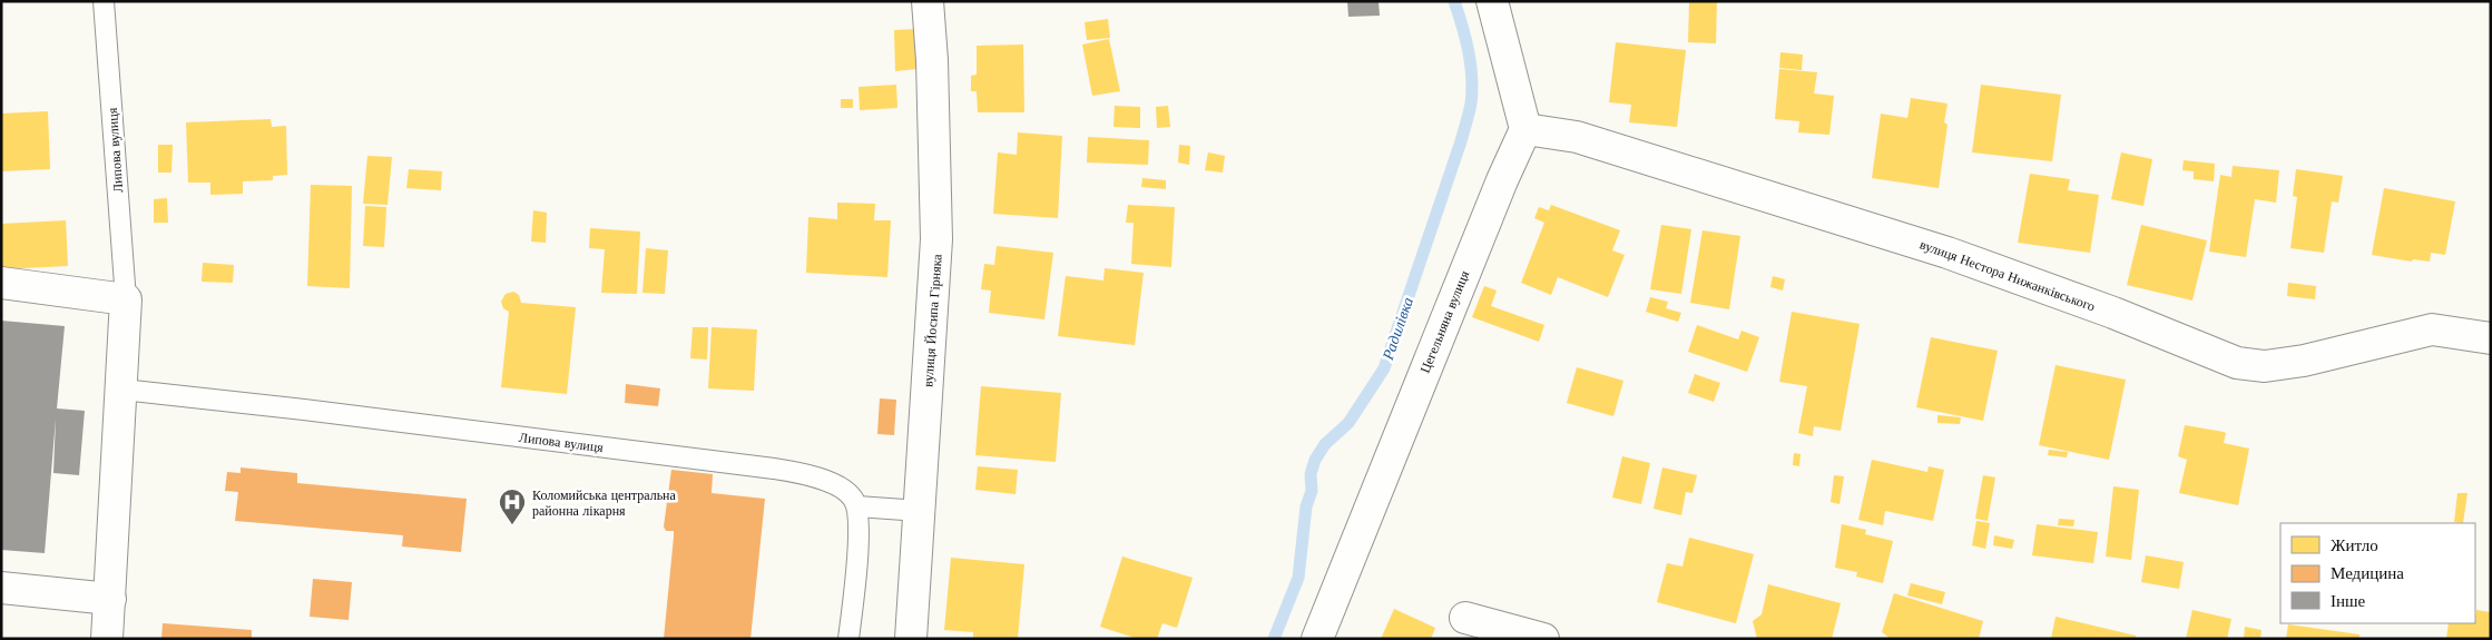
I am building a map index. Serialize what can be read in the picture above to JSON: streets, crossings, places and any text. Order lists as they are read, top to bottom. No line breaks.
{"streets":{"street":["Липова вулиця","вулиця Нестора Нижанківського","вулиця Йосипа Гірняка","Цегельняна вулиця"]},"crossings":[["вулиця Нестора Нижанківського","Цегельняна вулиця"]],"water":["Радилівка"],"places":{"hospital":["Коломийська центральна районна лікарня"]},"legend":["Житло","Медицина","Інше"]}
